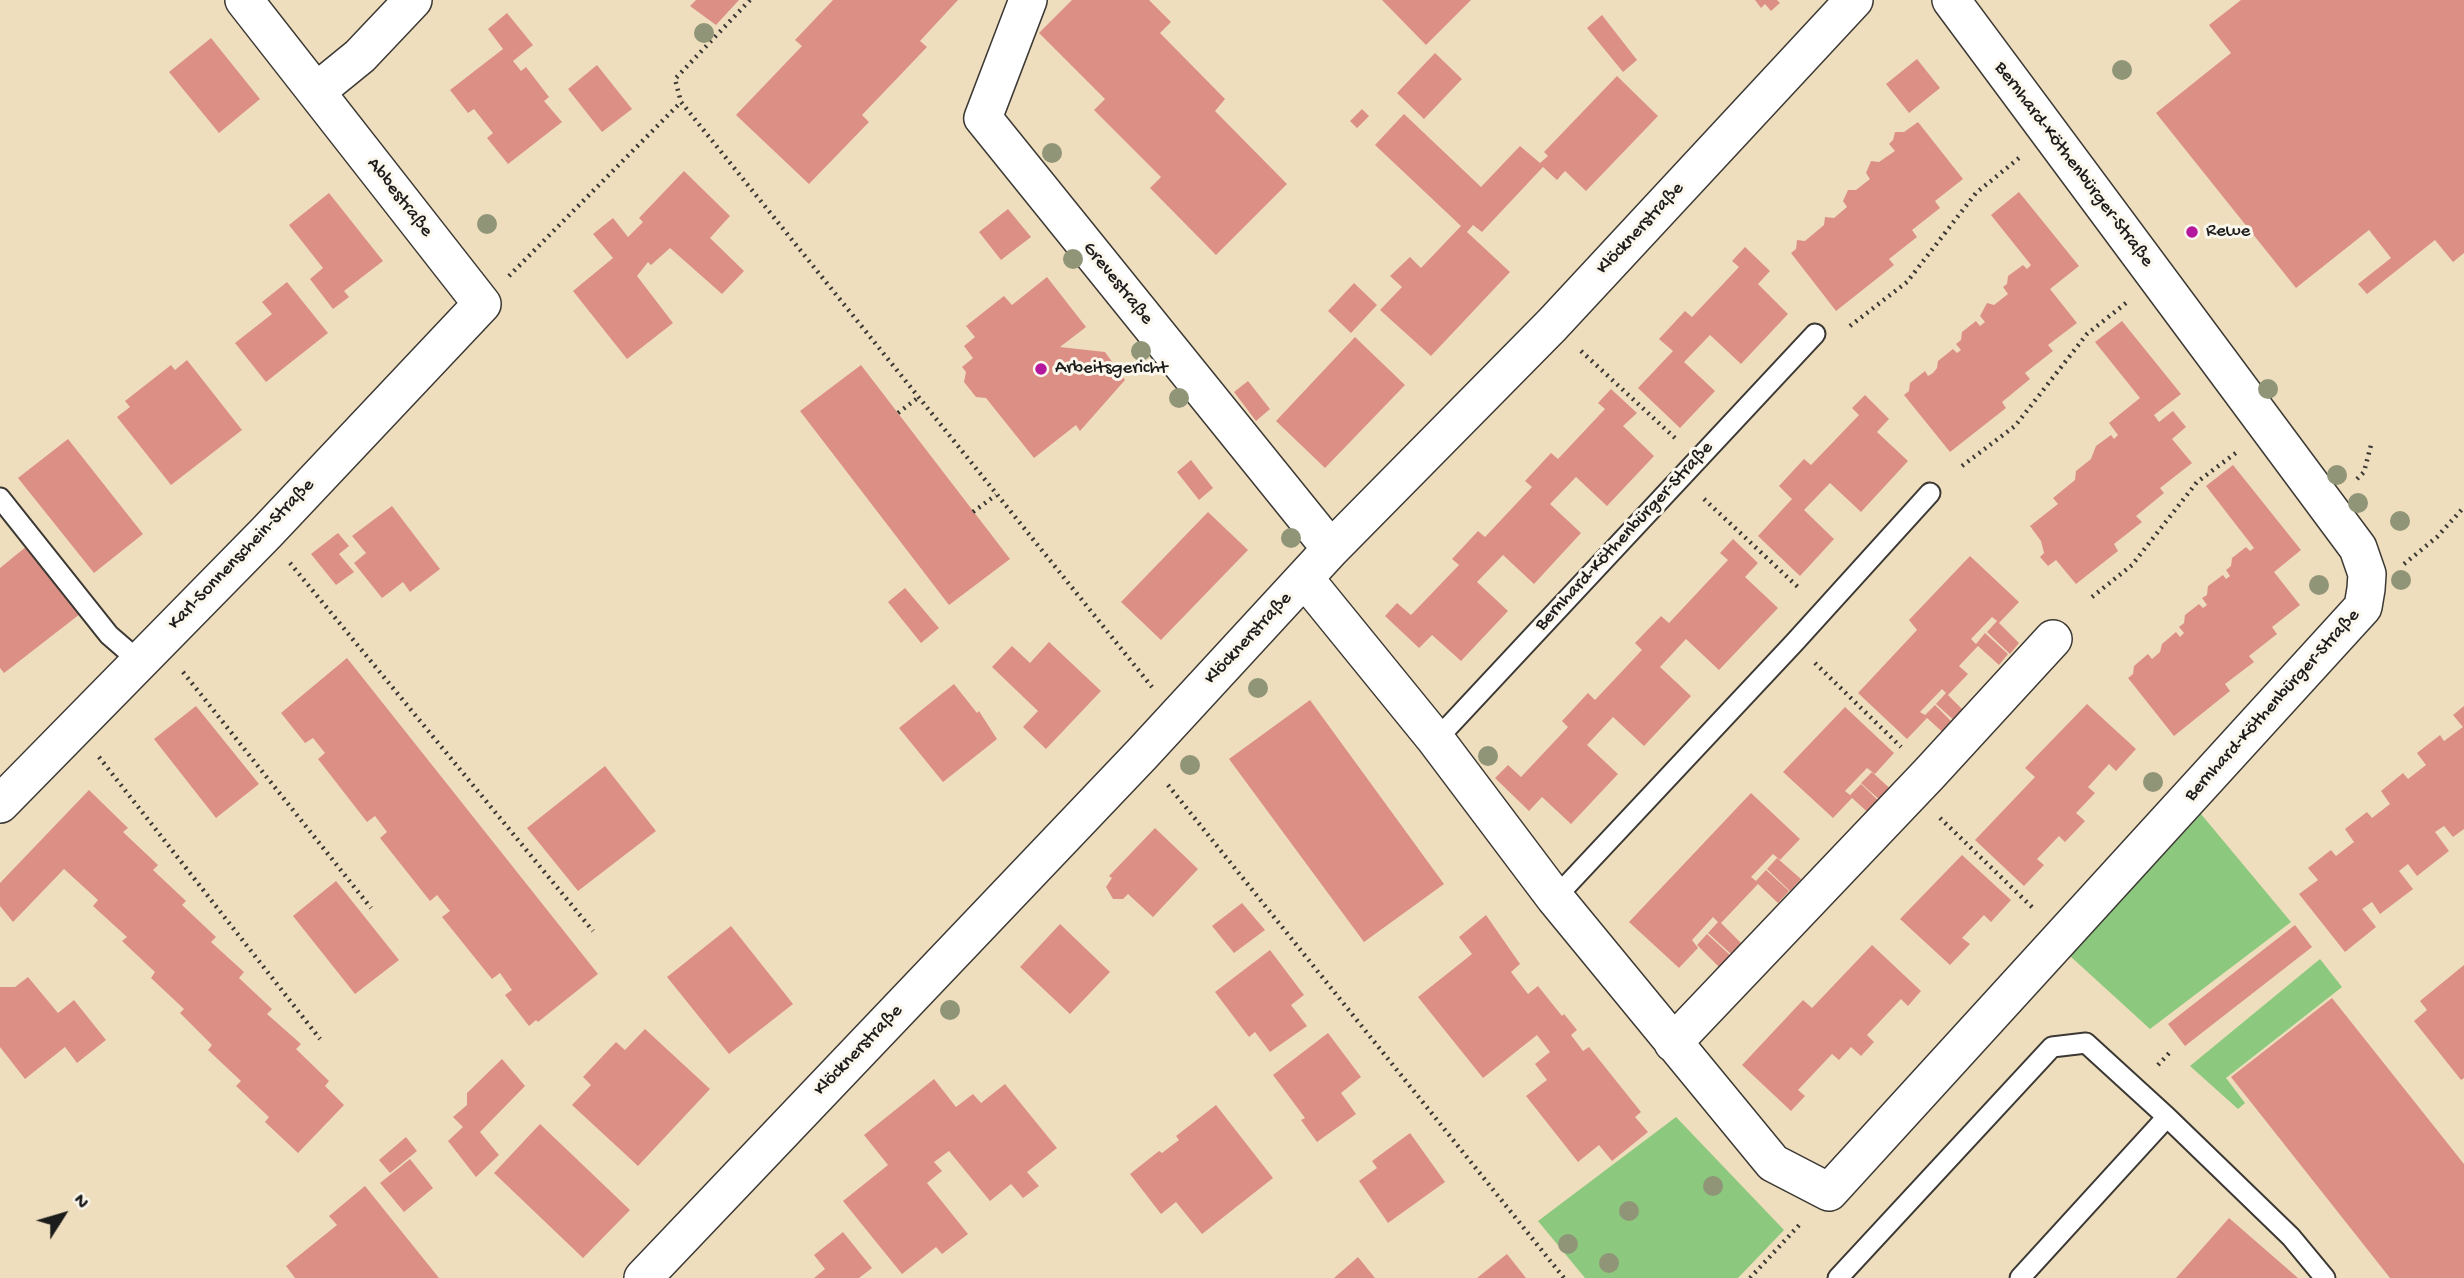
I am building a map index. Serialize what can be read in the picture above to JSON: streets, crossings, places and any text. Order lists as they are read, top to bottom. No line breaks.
{"streets":{"street":["Bernhard-Köthenbürger-Straße","Abbestraße","Klöcknerstraße","Grevestraße","Karl-Sonnenschein-Straße"]},"crossings":[["Abbestraße","Karl-Sonnenschein-Straße"],["Klöcknerstraße","Grevestraße"]],"places":["Rewe","Arbeitsgericht"],"north":"top right"}
